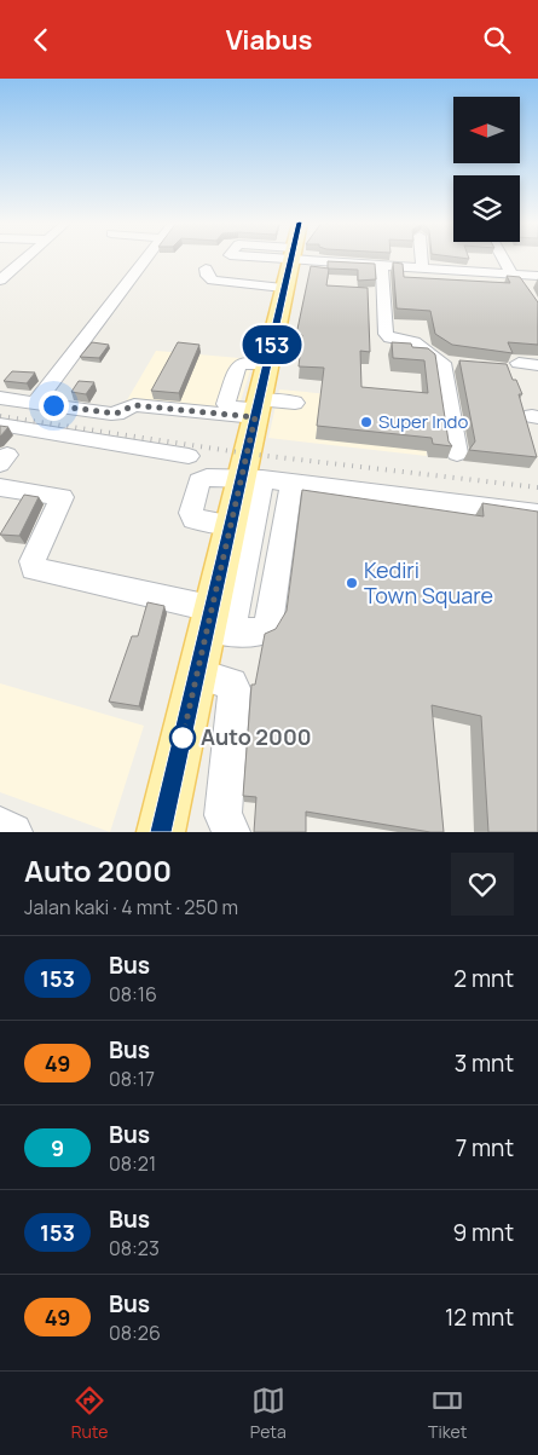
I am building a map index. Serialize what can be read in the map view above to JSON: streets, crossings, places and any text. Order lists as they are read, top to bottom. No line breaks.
{"places":["Super Indo","Kediri Town Square","Auto 2000"],"lines":["bus line 153"],"north":"left","page":{"header":"Viabus","on_map":"153","heading":["Auto 2000","Jalan kaki · 4 mnt · 250 m"],"list":[{"mark":"153","name":"Bus","note":"08:16","value":"2 mnt"},{"mark":"49","name":"Bus","note":"08:17","value":"3 mnt"},{"mark":"9","name":"Bus","note":"08:21","value":"7 mnt"},{"mark":"153","name":"Bus","note":"08:23","value":"9 mnt"},{"mark":"49","name":"Bus","note":"08:26","value":"12 mnt"}],"tabs":["Rute","Peta","Tiket"]}}
